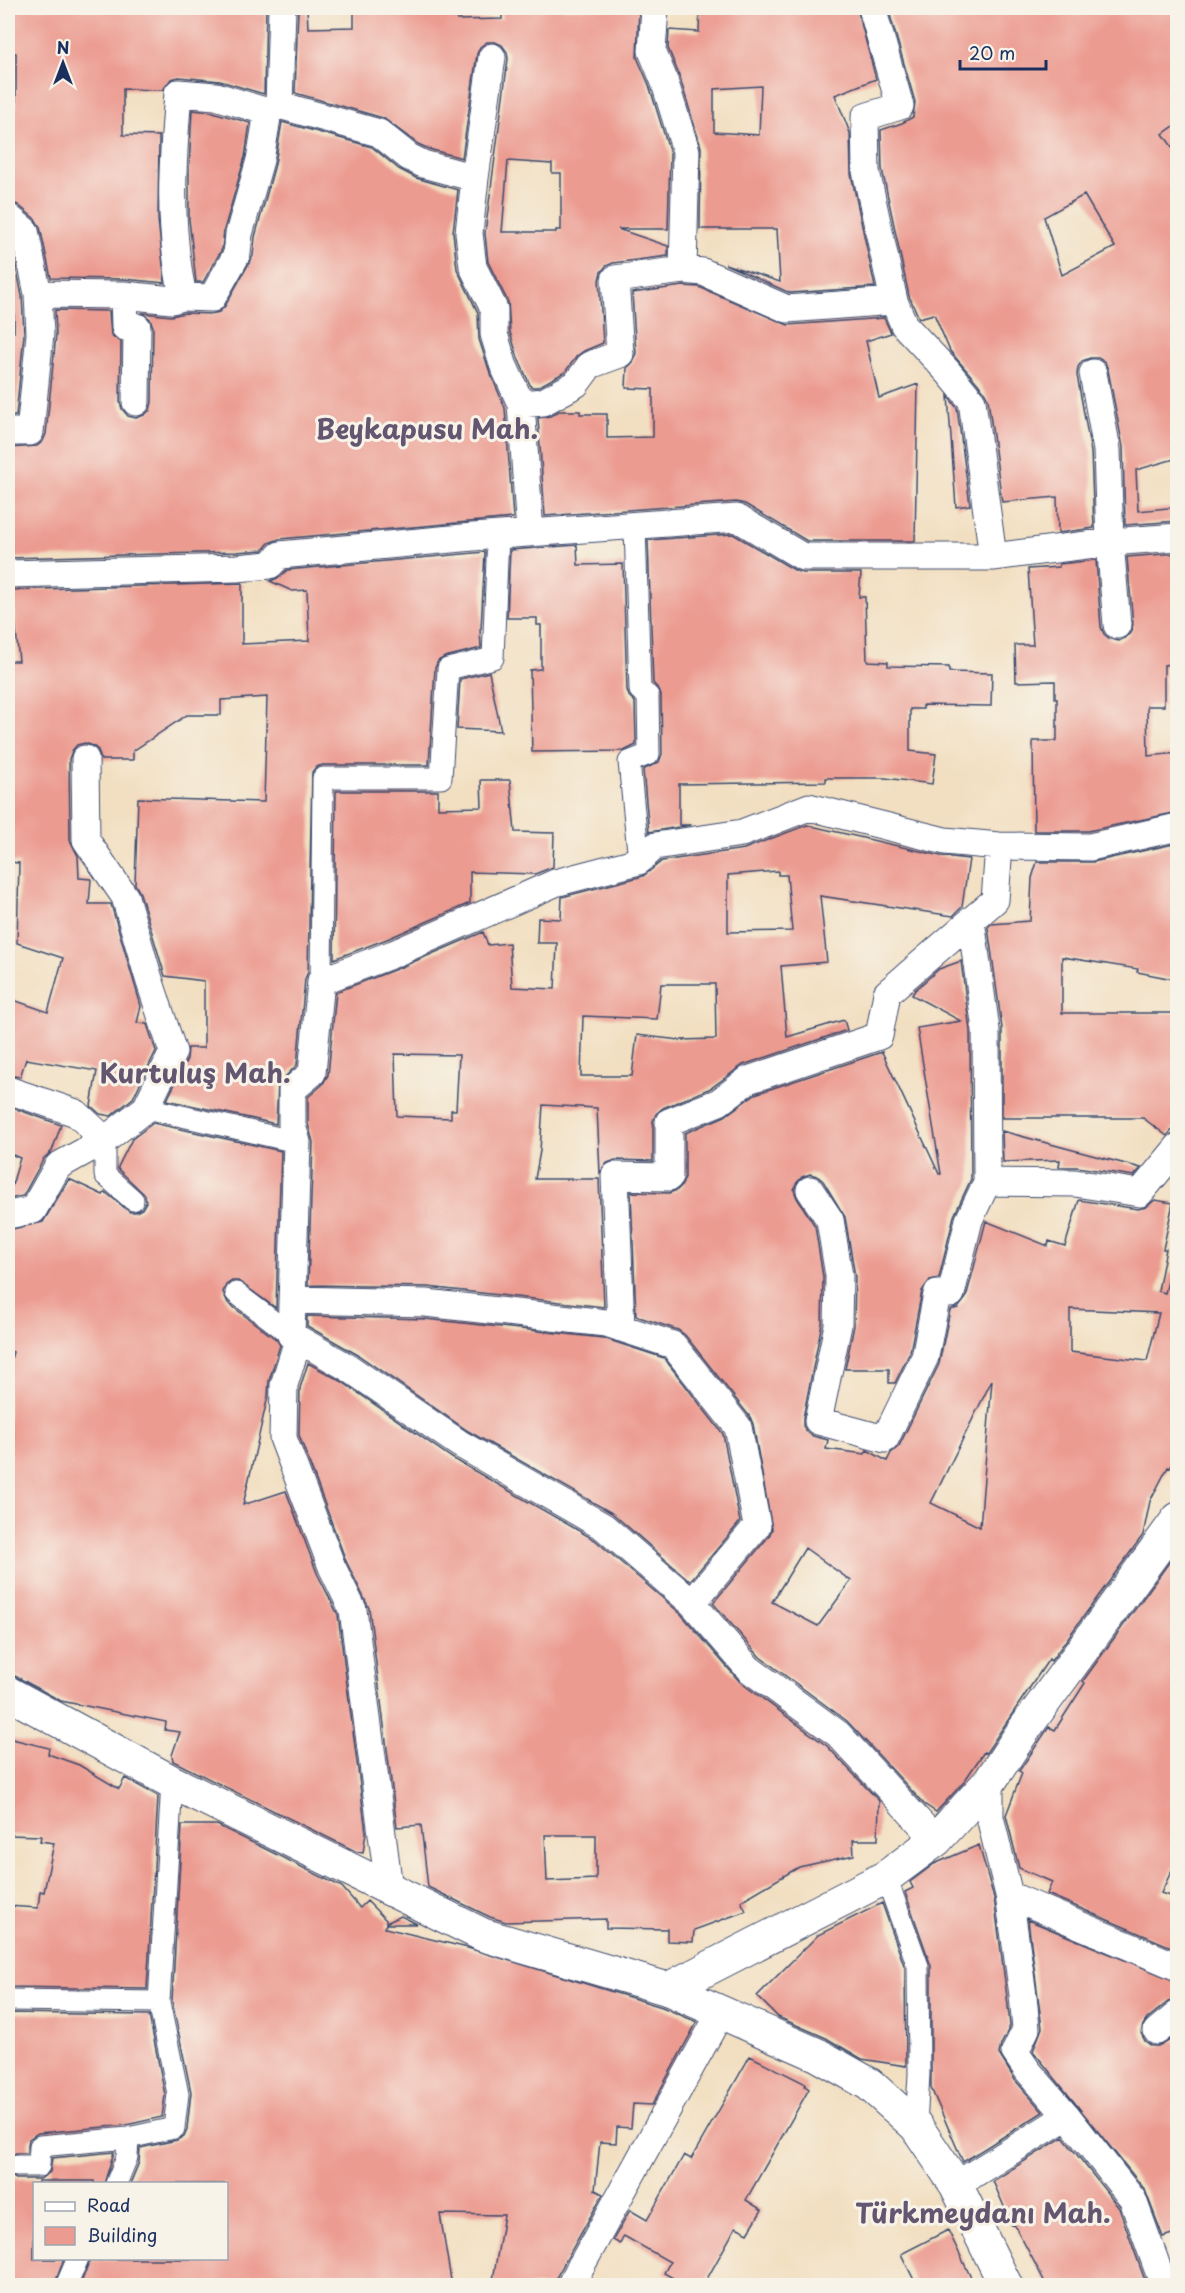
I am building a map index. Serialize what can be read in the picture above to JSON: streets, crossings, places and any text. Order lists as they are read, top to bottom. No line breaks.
{"districts":["Beykapusu Mah.","Kurtuluş Mah.","Türkmeydanı Mah."],"legend":["Road","Building"],"scale_bar":"20 m","north":"top"}
